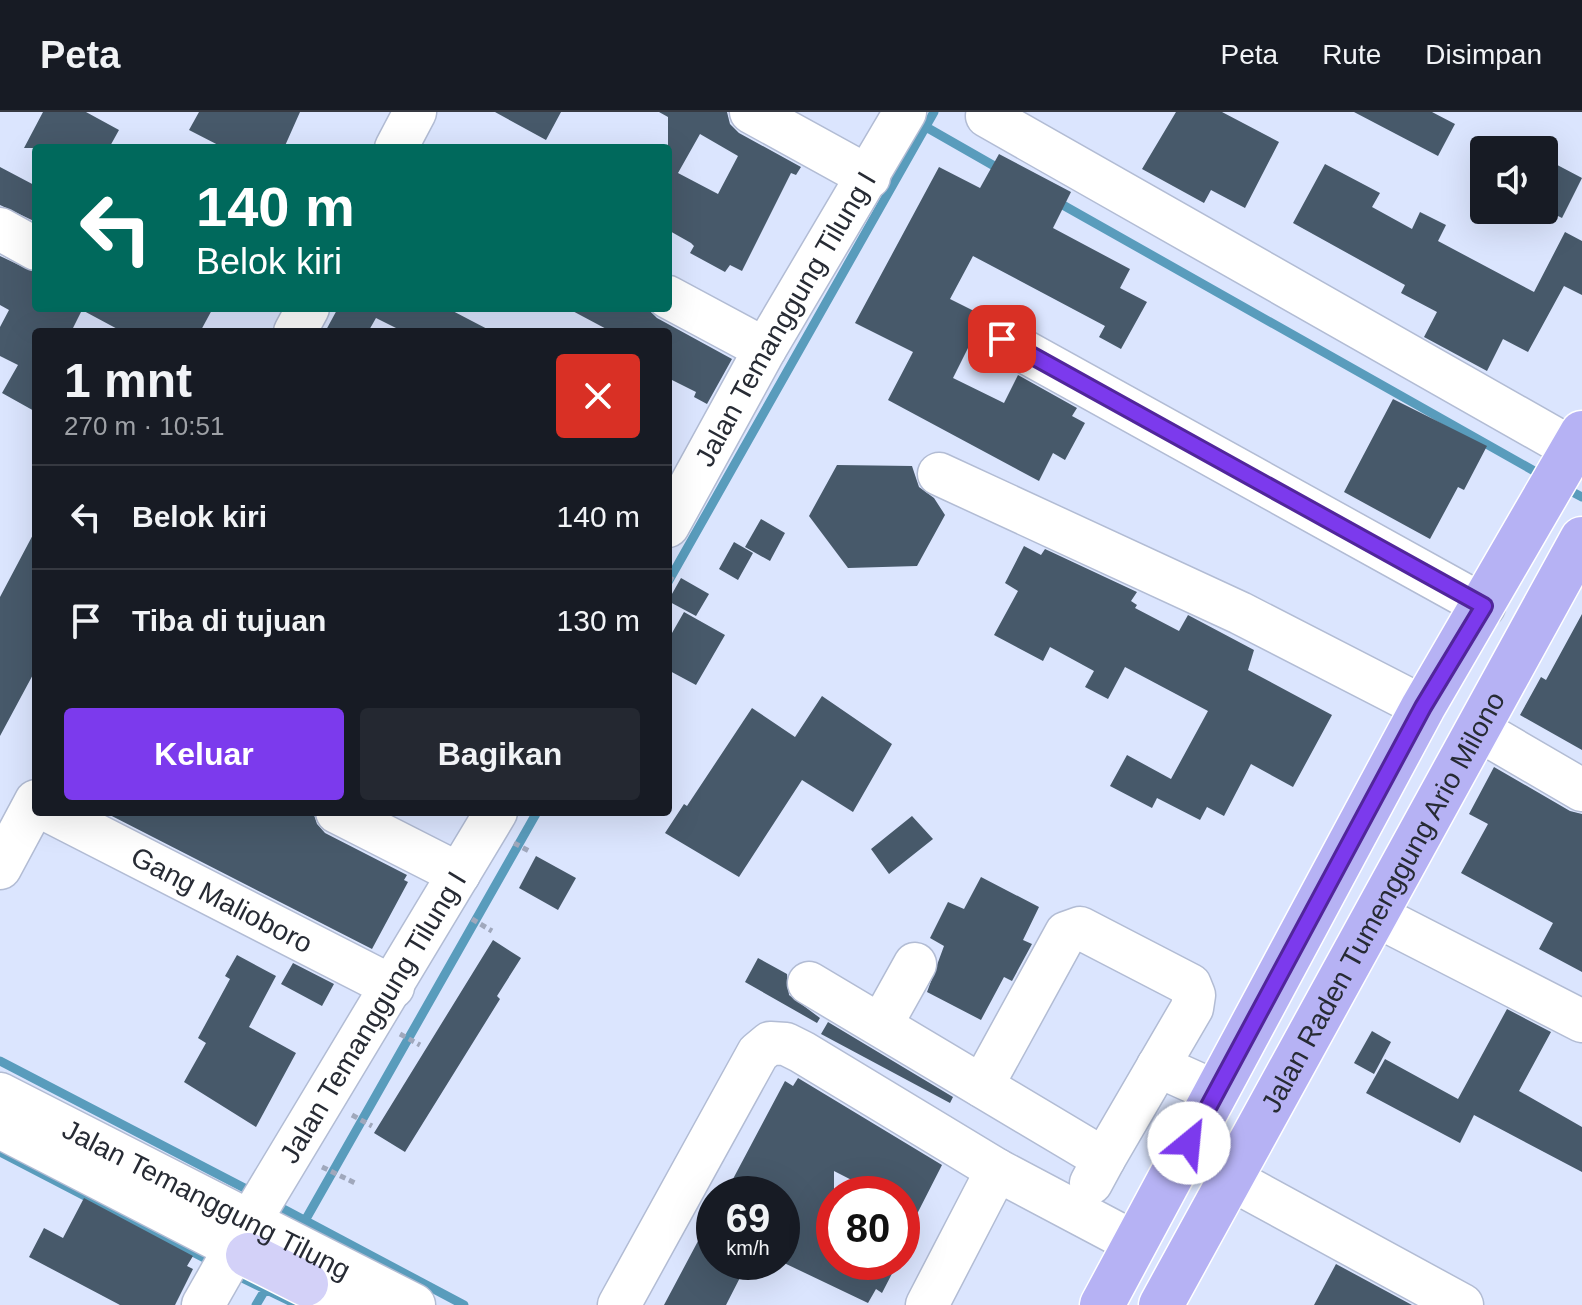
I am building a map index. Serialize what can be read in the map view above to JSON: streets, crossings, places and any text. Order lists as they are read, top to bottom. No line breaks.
{"streets":{"highway":["Jalan Raden Tumenggung Ario Milono"],"main road":["Jalan Temanggung Tilung"],"street":["Jalan Temanggung Tilung I","Gang Malioboro"]},"crossings":[["Jalan Temanggung Tilung I","Gang Malioboro"],["Jalan Temanggung Tilung I","Jalan Temanggung Tilung"]],"page":{"header":"Peta","nav":["Peta","Rute","Disimpan"],"turn":["140 m","Belok kiri"],"heading":["1 mnt","270 m · 10:51"],"list":[{"name":"Belok kiri","value":"140 m"},{"name":"Tiba di tujuan","value":"130 m"}],"buttons":["Keluar","Bagikan"],"speed":"69 km/h","limit":"80"}}
